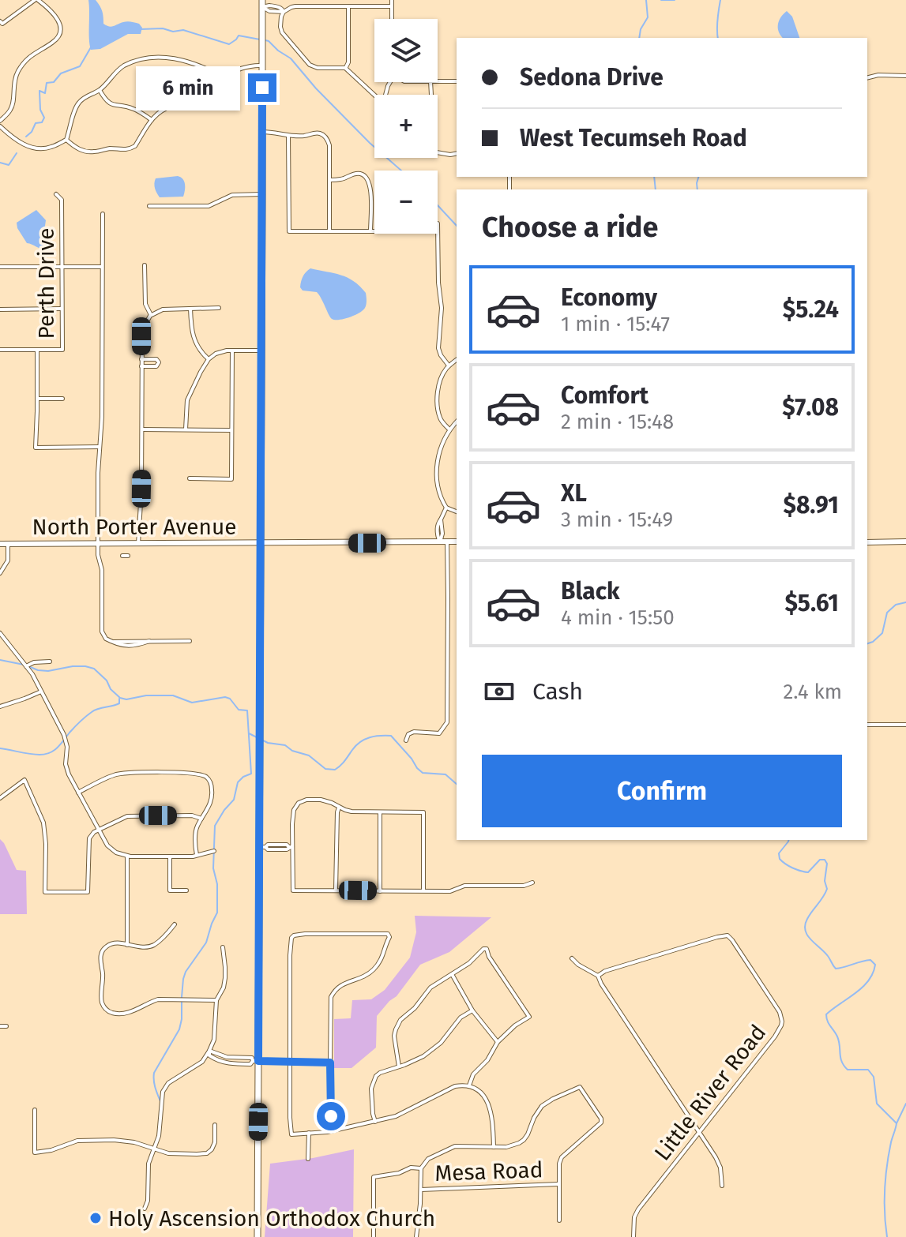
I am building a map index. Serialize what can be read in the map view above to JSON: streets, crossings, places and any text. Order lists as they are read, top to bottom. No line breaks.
{"streets":{"main road":["North Porter Avenue"],"street":["Perth Drive","Little River Road","Mesa Road"]},"places":["Holy Ascension Orthodox Church"],"page":{"map_buttons":["+","−"],"banner":["Sedona Drive","West Tecumseh Road"],"bubble":"6 min","heading":"Choose a ride","list":[{"name":"Economy","note":"1 min · 15:47","value":"$5.24"},{"name":"Comfort","note":"2 min · 15:48","value":"$7.08"},{"name":"XL","note":"3 min · 15:49","value":"$8.91"},{"name":"Black","note":"4 min · 15:50","value":"$5.61"}],"pay":["Cash","2.4 km"],"buttons":"Confirm"}}
